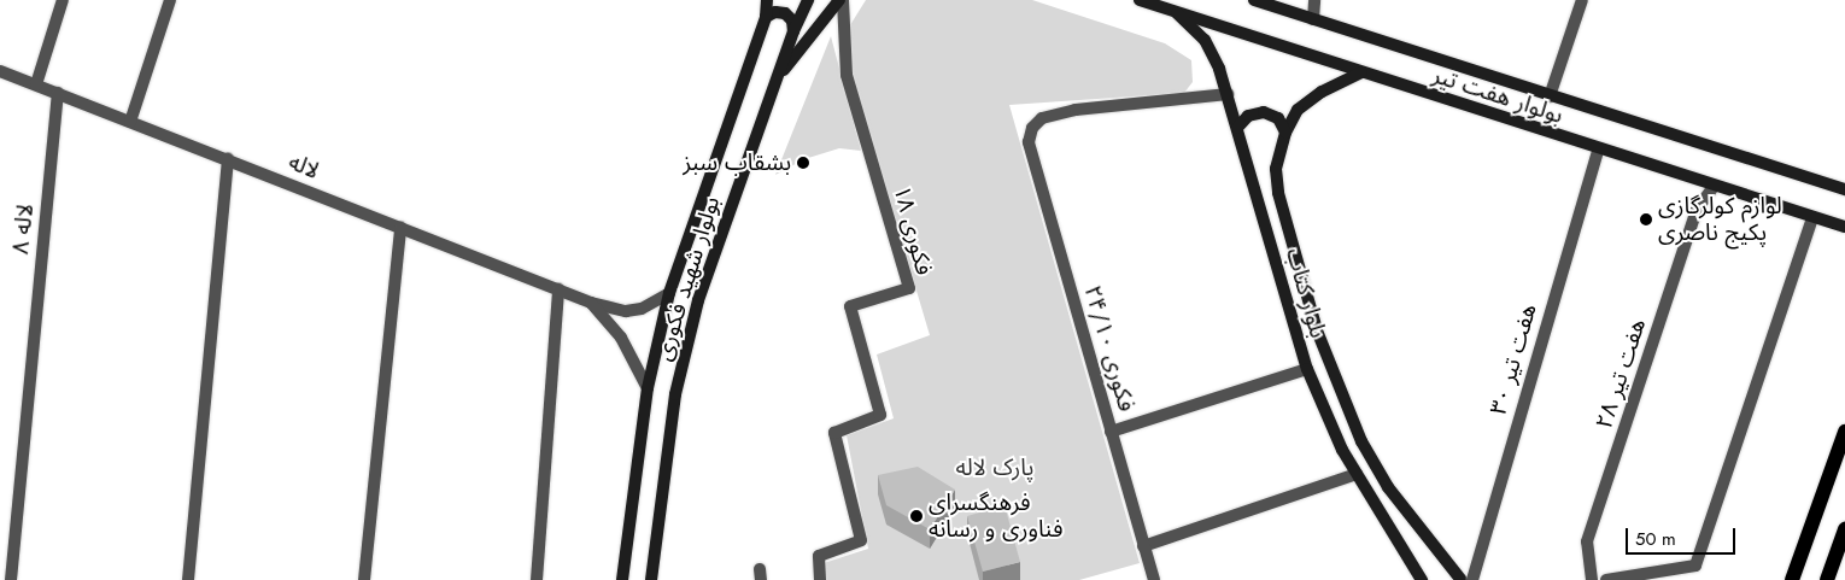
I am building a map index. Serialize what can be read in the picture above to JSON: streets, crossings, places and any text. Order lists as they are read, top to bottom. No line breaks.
{"streets":{"main road":["بولوار هفت تیر","بولوار شهید فکوری","بلوار کتاب"],"street":["لاله","لاله ۸","فکوری ١٨","فکوری ۲۴/۱۰","هفت تیر ۳۰","هفت تیر ۲۸"]},"crossings":[["بولوار هفت تیر","بلوار کتاب"],["بولوار هفت تیر","هفت تیر ۳۰"],["بولوار هفت تیر","هفت تیر ۲۸"],["لاله","لاله ۸"],["لاله","بولوار شهید فکوری"],["بلوار کتاب","فکوری ۲۴/۱۰"]],"parks":["پارک لاله"],"places":["بشقاب سبز","لوازم کولرگازی پکیج ناصری","فرهنگسرای فناوری و رسانه"],"scale_bar":"50 m"}
